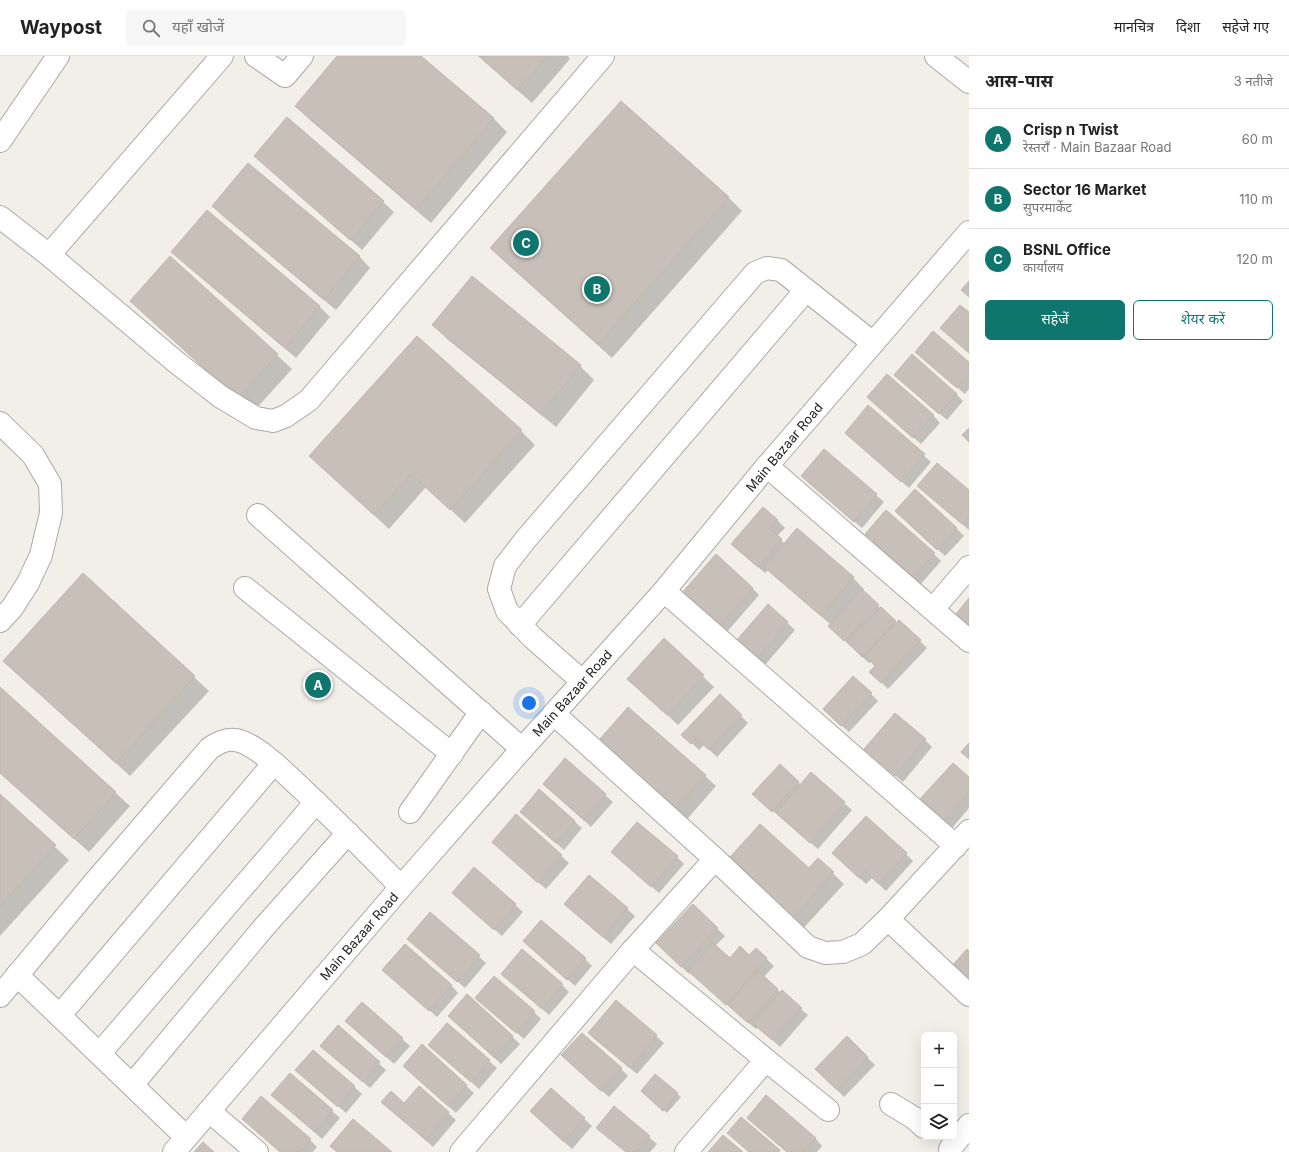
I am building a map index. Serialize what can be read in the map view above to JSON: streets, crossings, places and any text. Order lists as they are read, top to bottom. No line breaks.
{"streets":{"street":["Main Bazaar Road"]},"page":{"header":"Waypost","search":"यहाँ खोजें","nav":["मानचित्र","दिशा","सहेजे गए"],"heading":["आस-पास","3 नतीजे"],"list":[{"mark":"A","name":"Crisp n Twist","note":"रेस्तराँ · Main Bazaar Road","value":"60 m"},{"mark":"B","name":"Sector 16 Market","note":"सुपरमार्केट","value":"110 m"},{"mark":"C","name":"BSNL Office","note":"कार्यालय","value":"120 m"}],"pins":["C","B","A"],"buttons":["सहेजें","शेयर करें"],"map_buttons":["+","−"]}}
